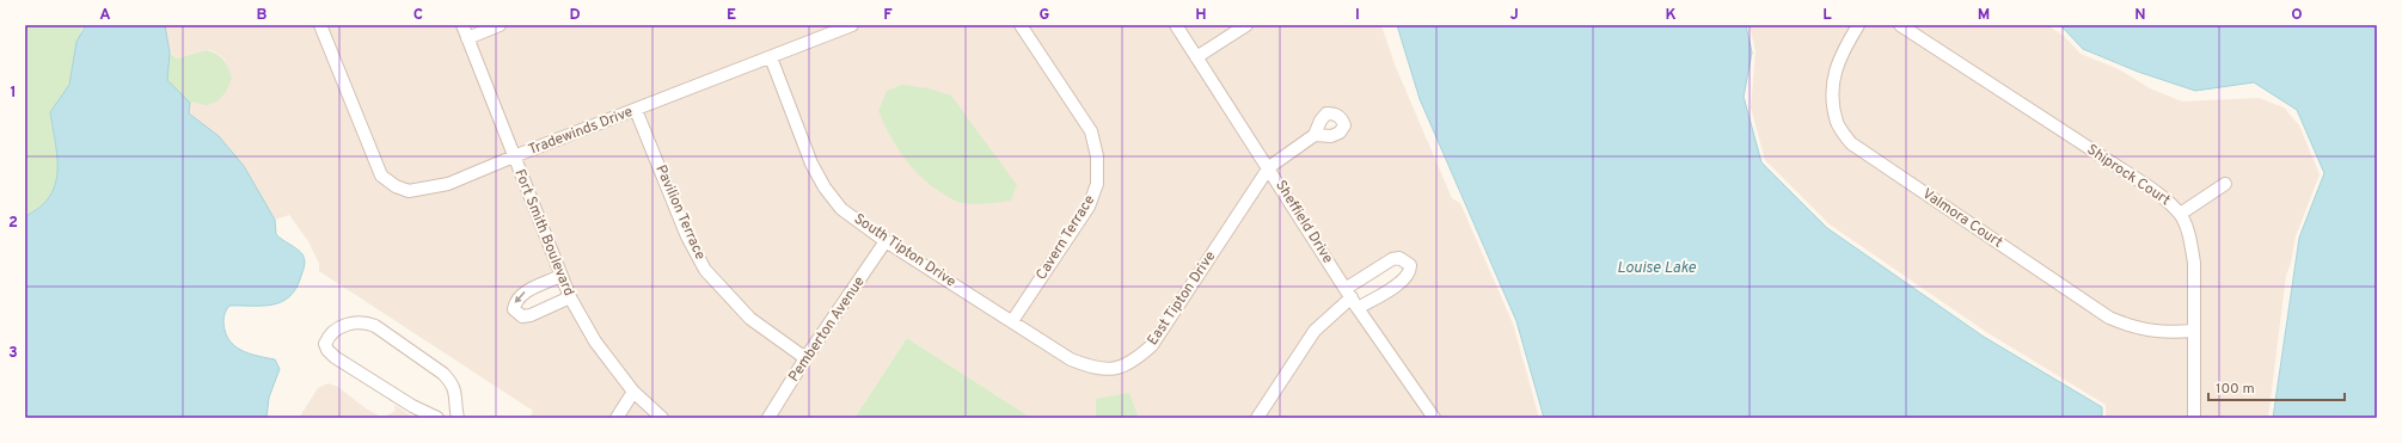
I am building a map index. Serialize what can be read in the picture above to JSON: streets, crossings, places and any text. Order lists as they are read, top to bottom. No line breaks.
{"streets":{"street":["Tradewinds Drive","Shiprock Court","Pavilion Terrace","Valmora Court","Sheffield Drive","Fort Smith Boulevard","Cavern Terrace","South Tipton Drive","East Tipton Drive","Pemberton Avenue"]},"crossings":[["Tradewinds Drive","Pavilion Terrace"],["Tradewinds Drive","Fort Smith Boulevard"],["Tradewinds Drive","South Tipton Drive"],["Shiprock Court","Valmora Court"],["Pavilion Terrace","Pemberton Avenue"],["Sheffield Drive","East Tipton Drive"],["Cavern Terrace","South Tipton Drive"],["Cavern Terrace","East Tipton Drive"],["South Tipton Drive","East Tipton Drive"],["South Tipton Drive","Pemberton Avenue"]],"water":["Louise Lake"],"scale_bar":"100 m","grid":{"columns":["A","B","C","D","E","F","G","H","I","J","K","L","M","N","O"],"rows":["1","2","3"]}}
